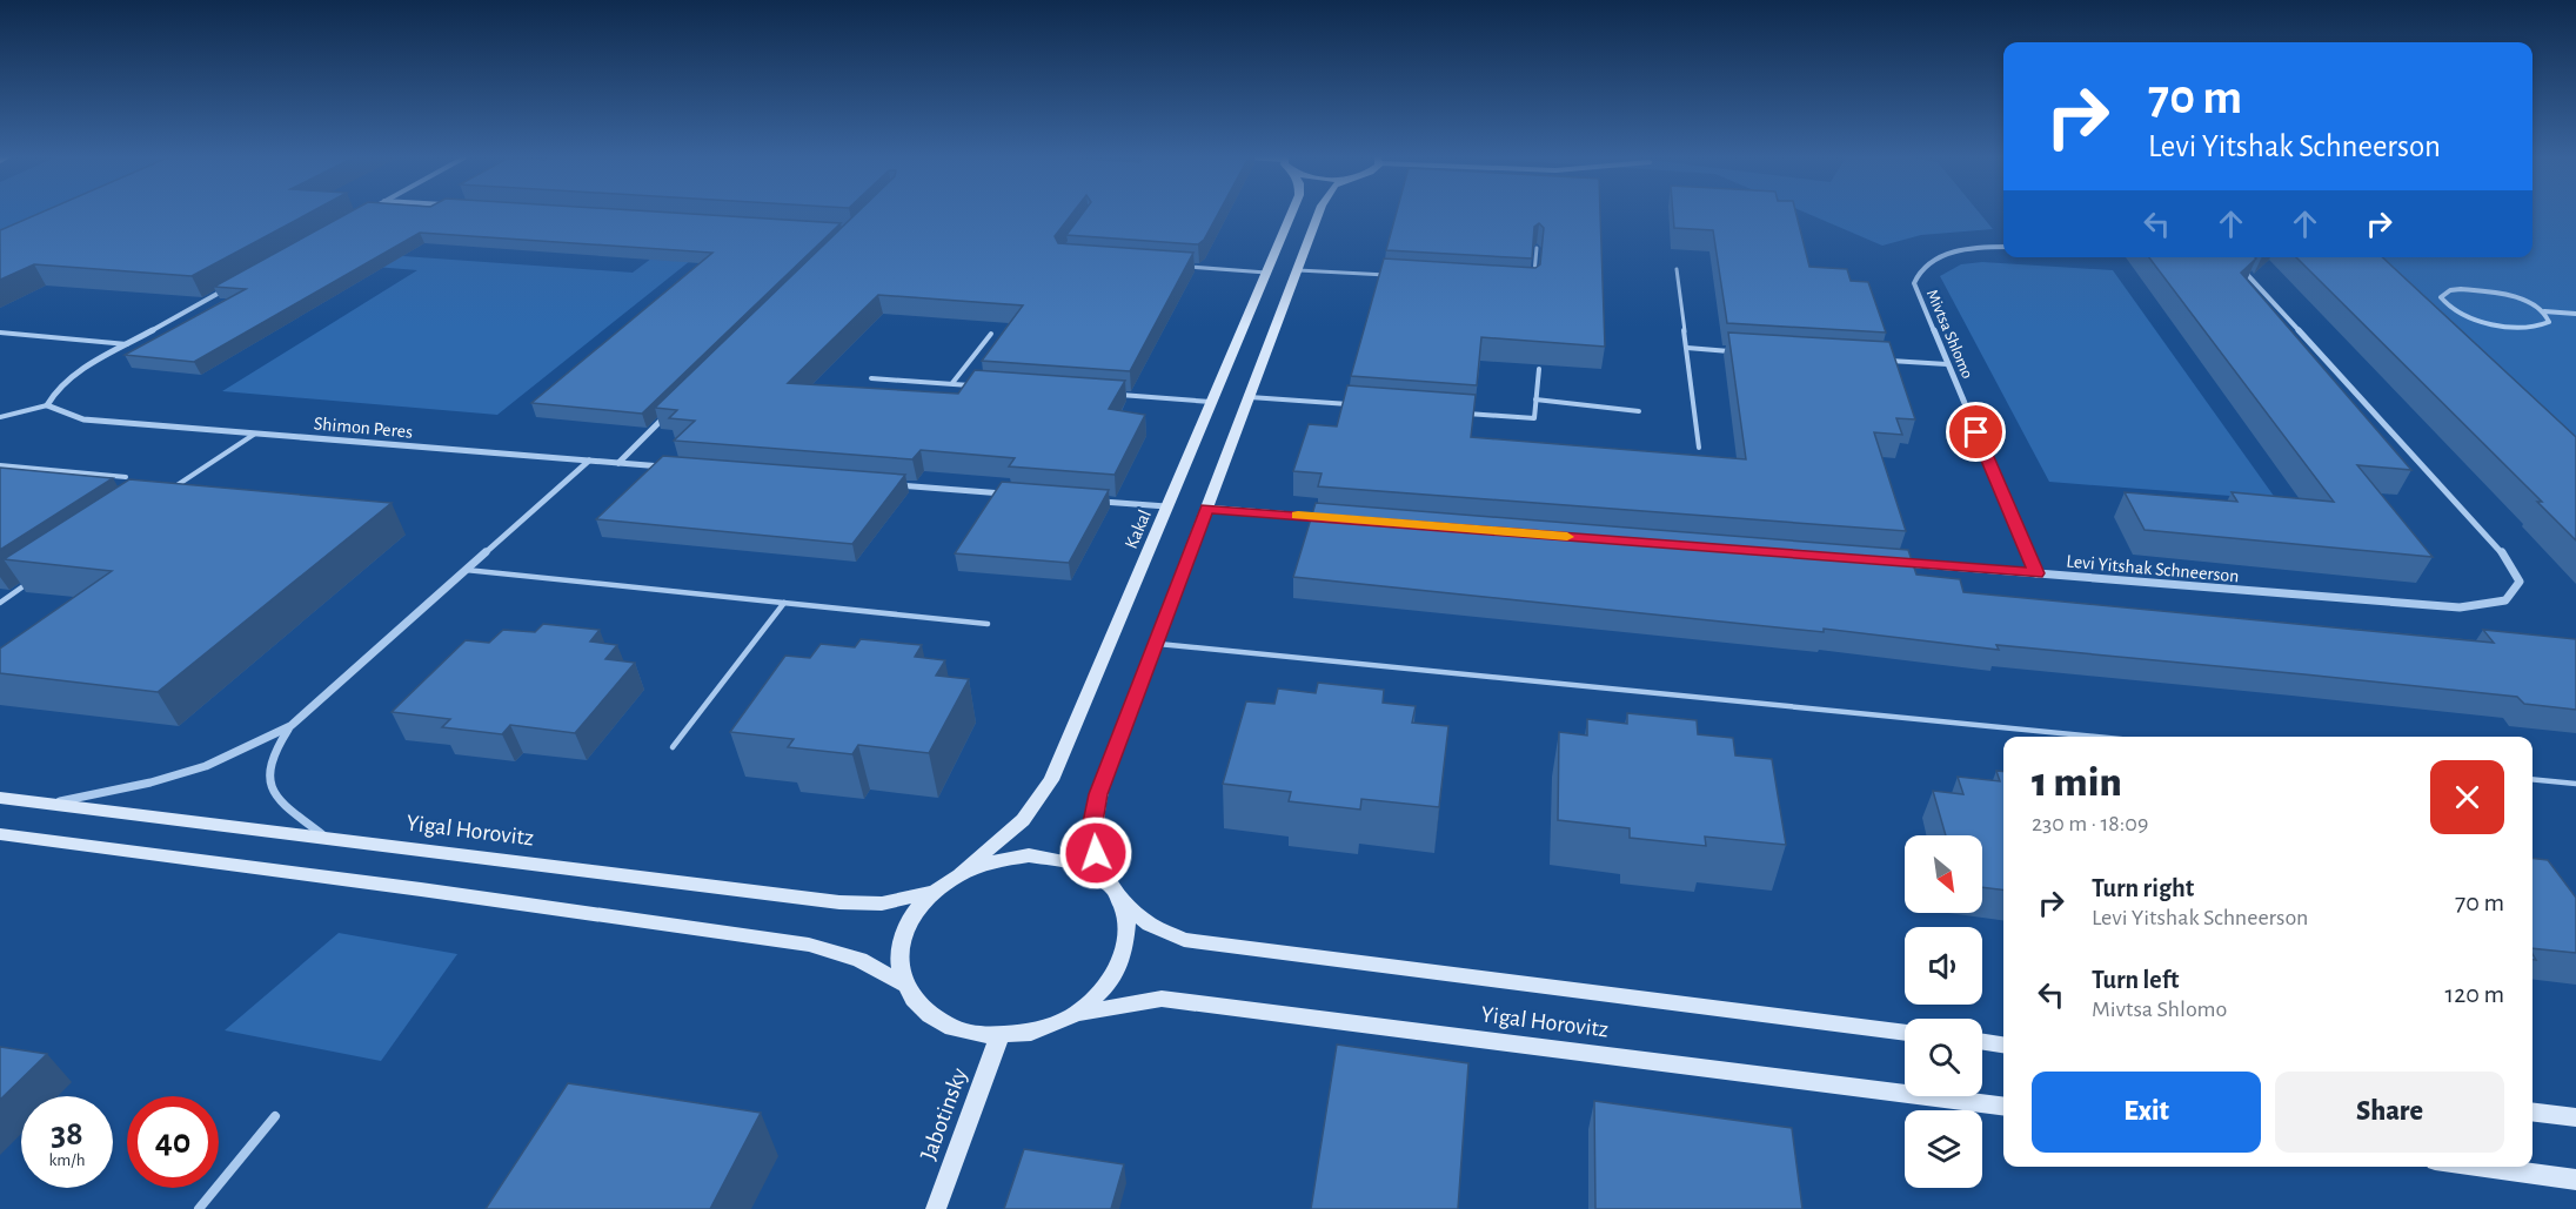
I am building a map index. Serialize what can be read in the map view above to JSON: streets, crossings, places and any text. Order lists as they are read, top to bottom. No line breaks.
{"streets":{"street":["Mivtsa Shlomo","Shimon Peres","Kakal","Levi Yitshak Schneerson","Yigal Horovitz","Jabotinsky"]},"crossings":[["Mivtsa Shlomo","Levi Yitshak Schneerson"],["Kakal","Yigal Horovitz"],["Kakal","Jabotinsky"],["Yigal Horovitz","Jabotinsky"]],"north":"bottom right","page":{"turn":["70 m","Levi Yitshak Schneerson"],"heading":["1 min","230 m · 18:09"],"list":[{"name":"Turn right","note":"Levi Yitshak Schneerson","value":"70 m"},{"name":"Turn left","note":"Mivtsa Shlomo","value":"120 m"}],"buttons":["Exit","Share"],"speed":"38 km/h","limit":"40"}}
